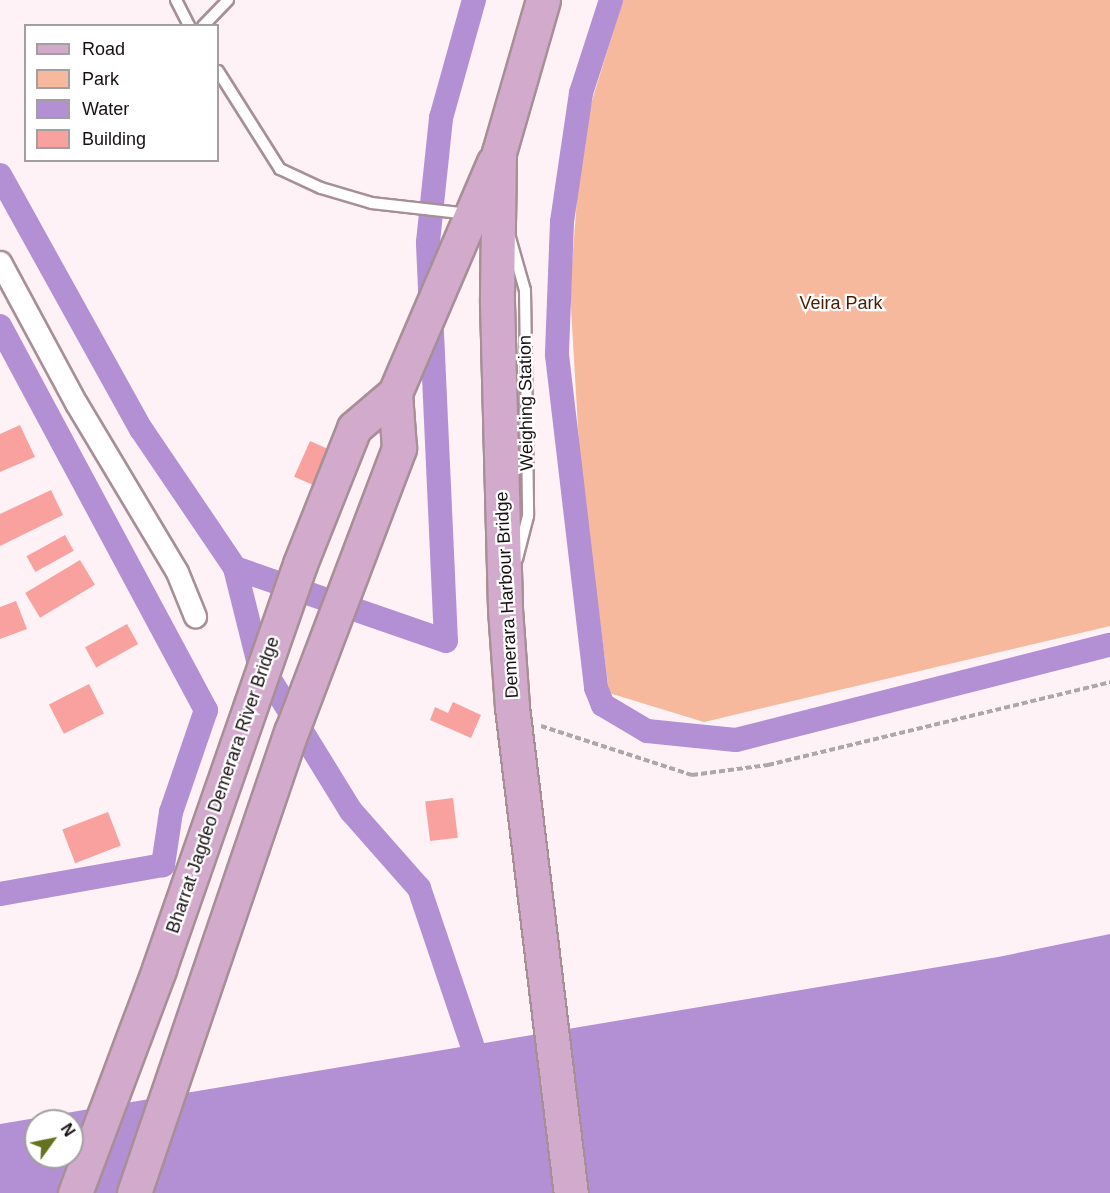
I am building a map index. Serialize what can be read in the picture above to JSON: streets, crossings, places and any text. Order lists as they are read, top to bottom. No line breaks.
{"streets":{"main road":["Demerara Harbour Bridge","Bharrat Jagdeo Demerara River Bridge"],"lane":["Weighing Station"]},"crossings":[["Weighing Station","Demerara Harbour Bridge"],["Weighing Station","Bharrat Jagdeo Demerara River Bridge"],["Demerara Harbour Bridge","Bharrat Jagdeo Demerara River Bridge"]],"parks":["Veira Park"],"legend":["Road","Park","Water","Building"],"north":"top right"}
